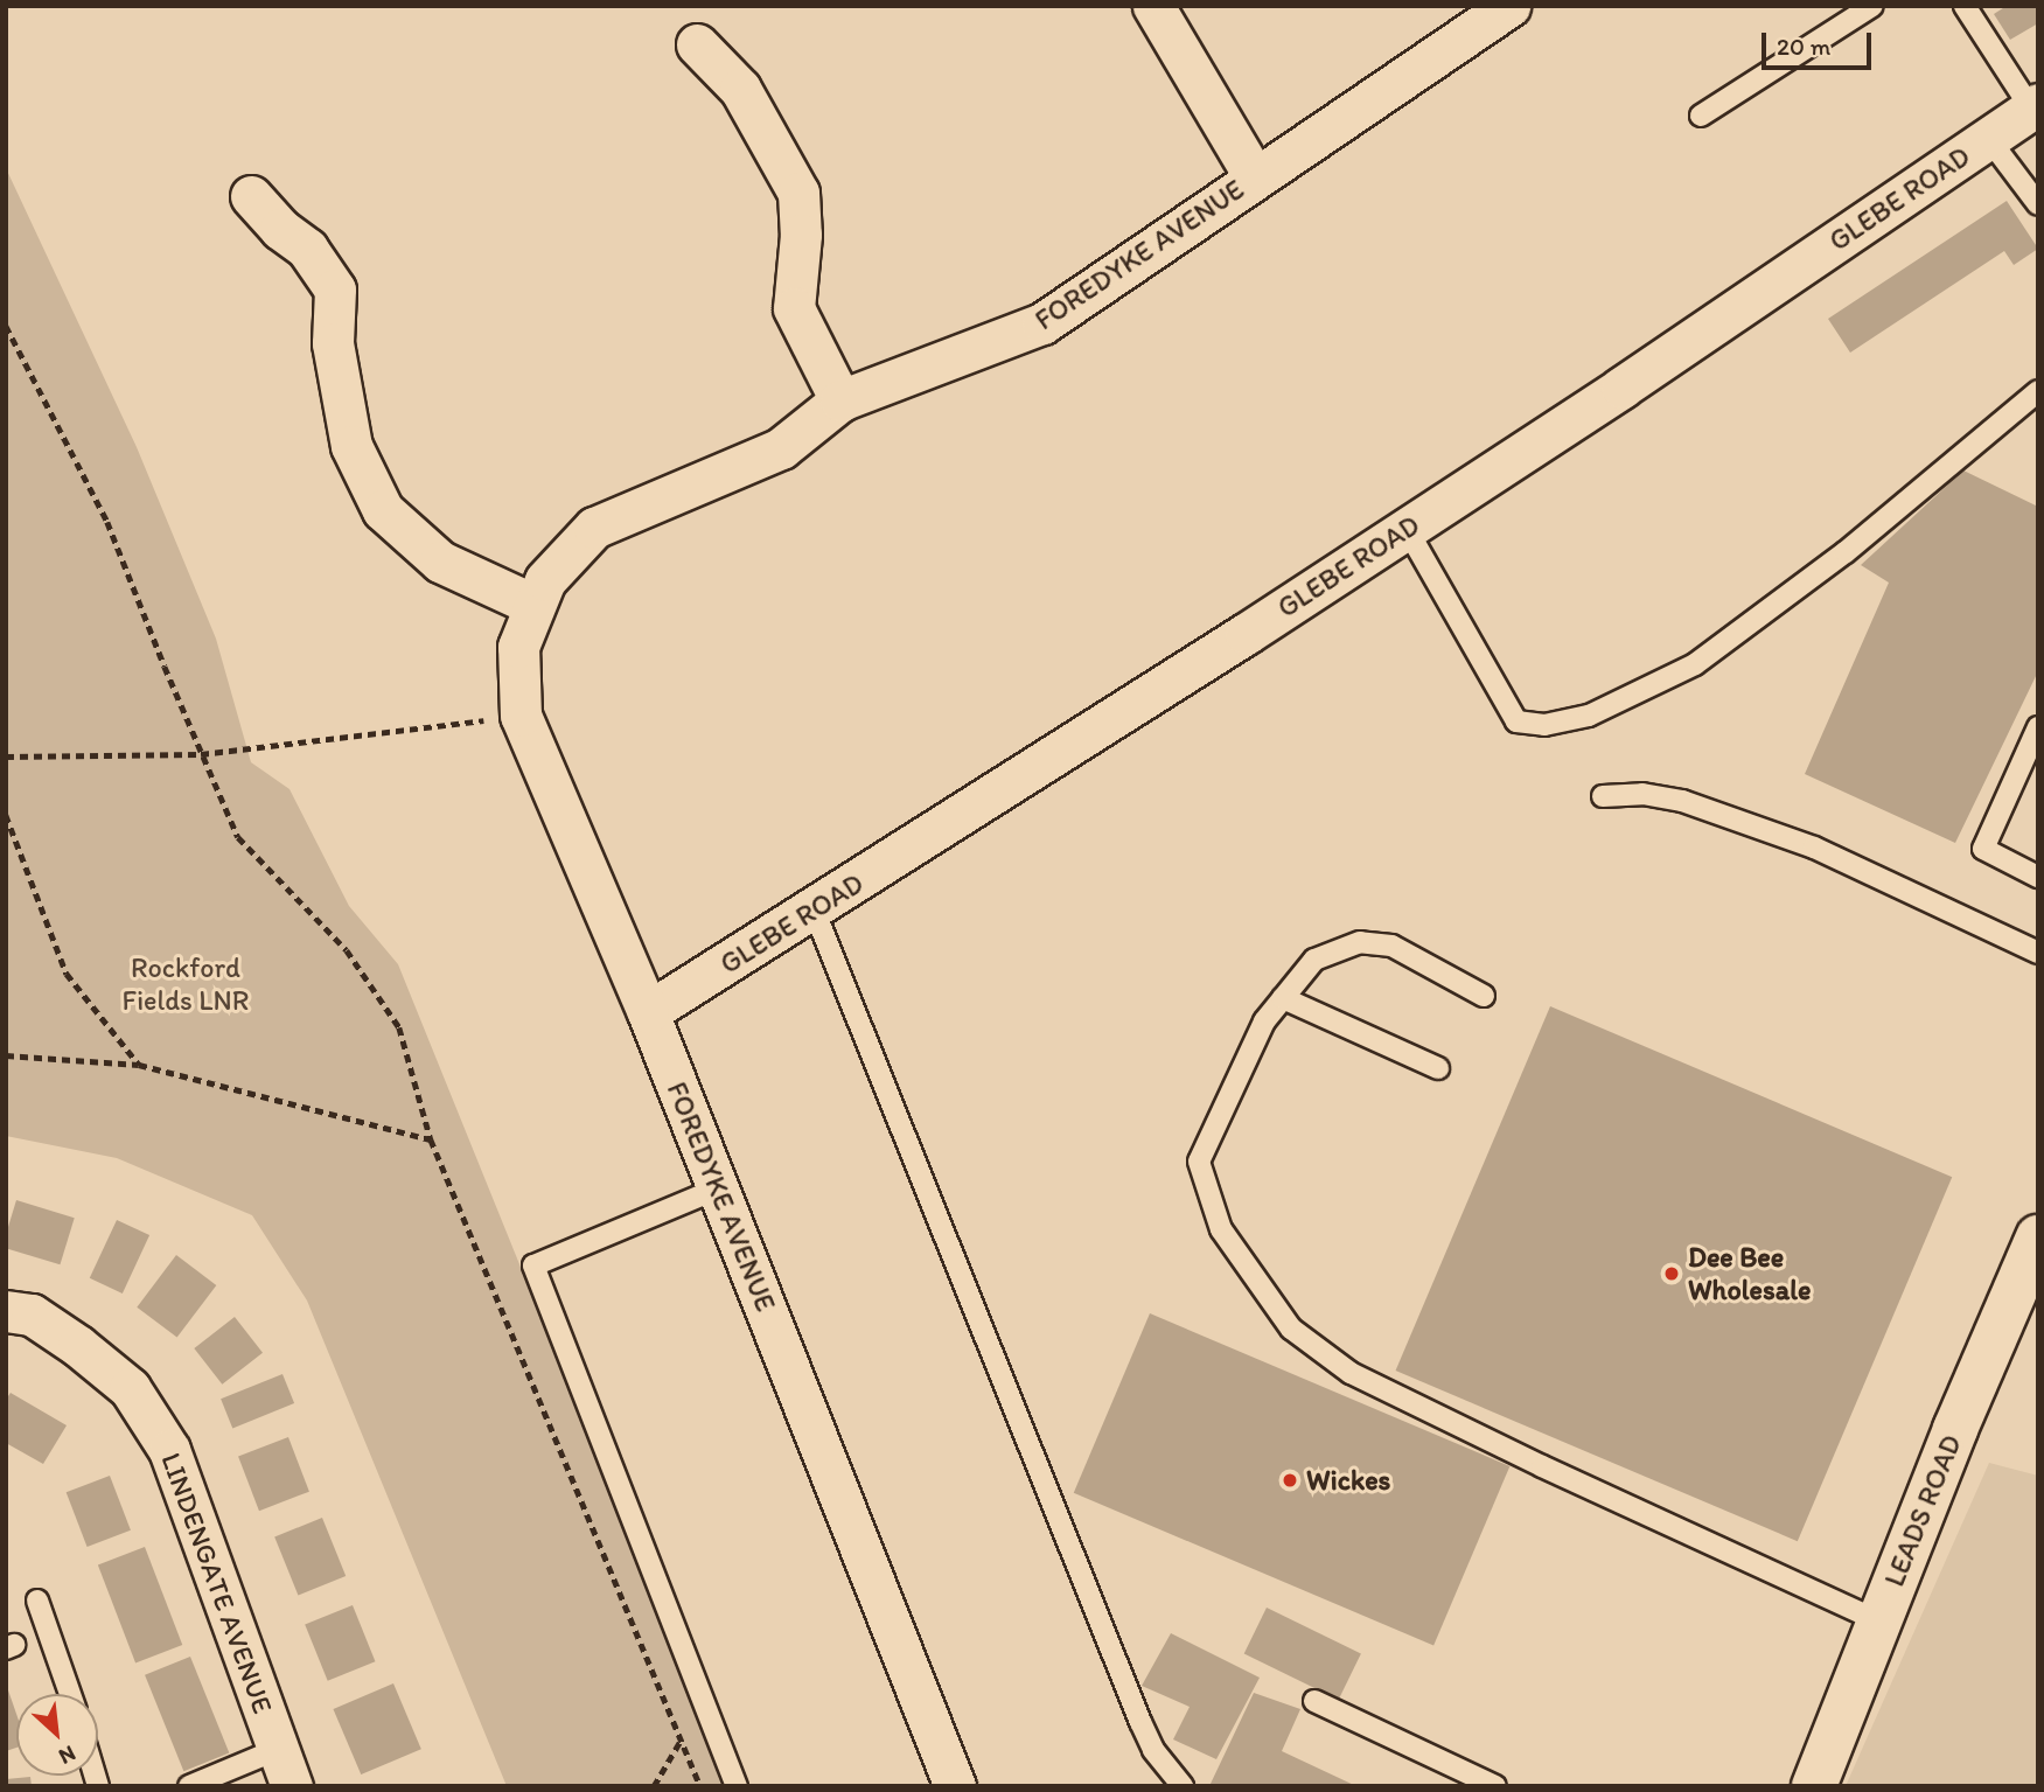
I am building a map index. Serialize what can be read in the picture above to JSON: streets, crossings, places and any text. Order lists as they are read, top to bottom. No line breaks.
{"streets":{"main road":["LEADS ROAD"],"street":["GLEBE ROAD","FOREDYKE AVENUE","LINDENGATE AVENUE"]},"crossings":[["GLEBE ROAD","FOREDYKE AVENUE"]],"parks":["Rockford Fields LNR"],"places":["Dee Bee Wholesale","Wickes"],"scale_bar":"20 m","north":"bottom right"}
